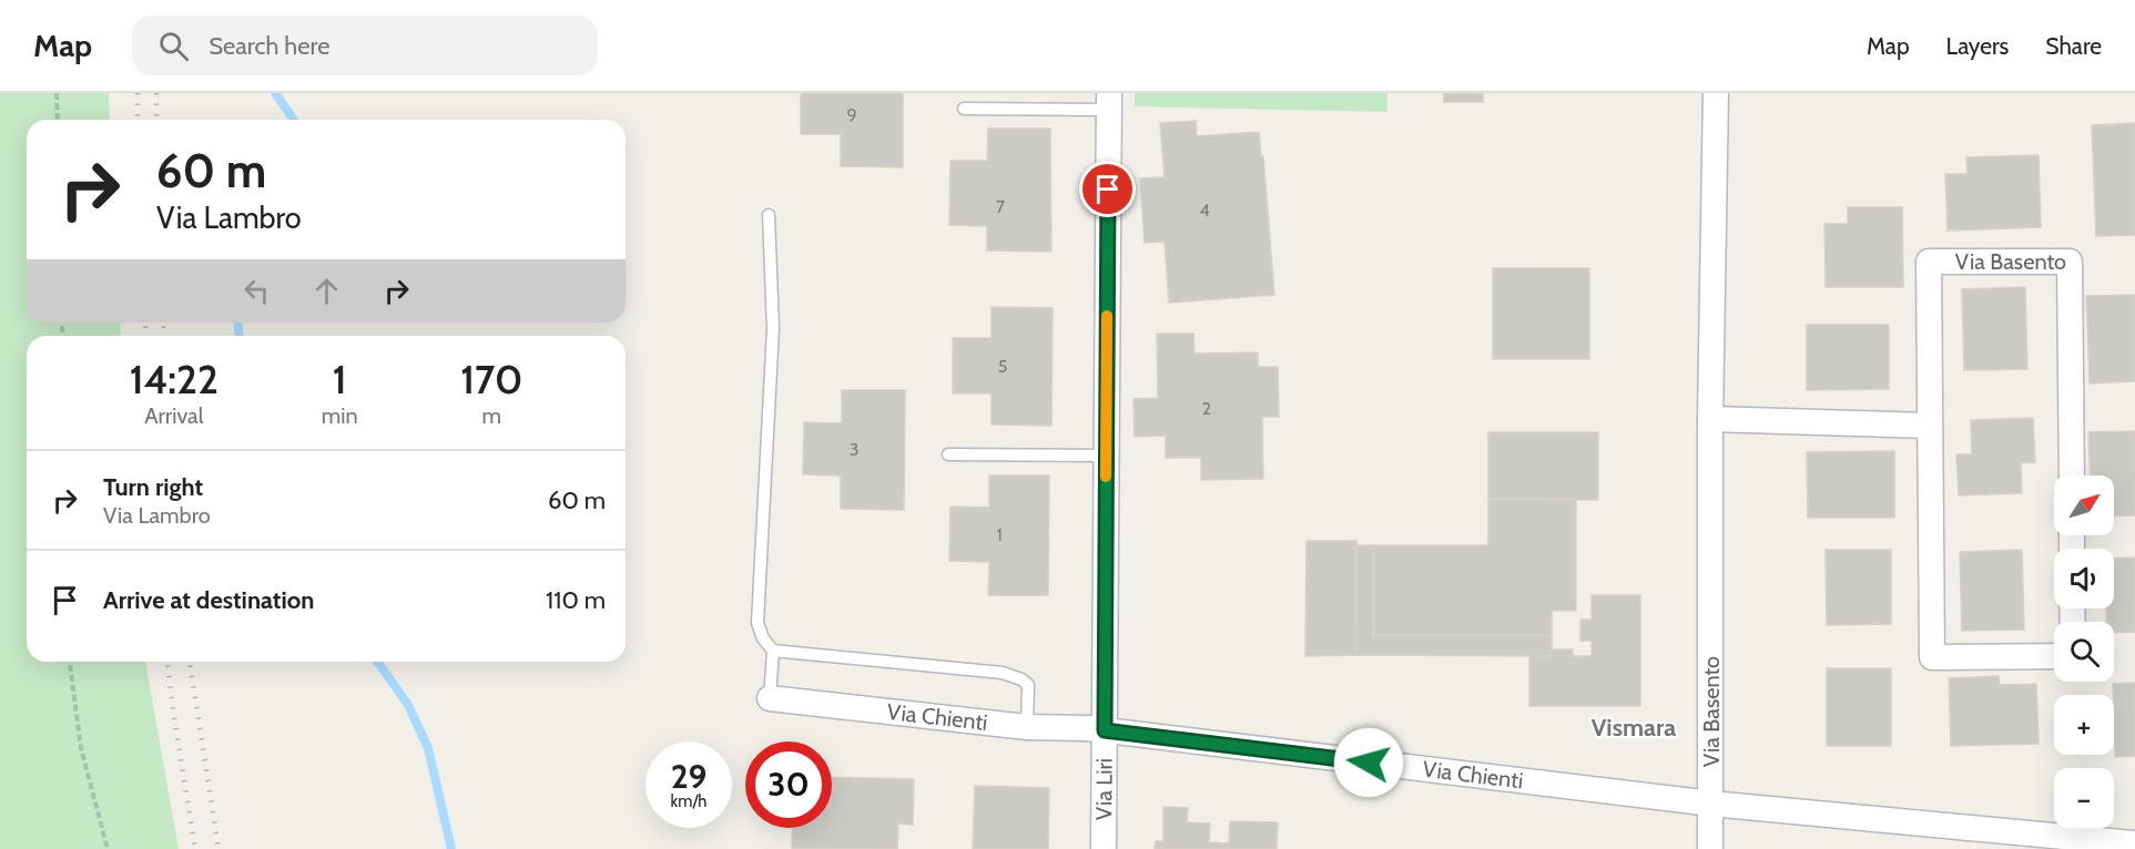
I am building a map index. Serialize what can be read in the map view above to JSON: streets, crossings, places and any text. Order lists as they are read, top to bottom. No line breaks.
{"streets":{"street":["Via Basento","Via Chienti","Via Liri"]},"crossings":[["Via Basento","Via Chienti"],["Via Chienti","Via Liri"]],"districts":["Vismara"],"house_numbers":["9","7","4","5","2","3","1"],"north":"top right","page":{"header":"Map","search":"Search here","nav":["Map","Layers","Share"],"turn":["60 m","Via Lambro"],"eta":["14:22","Arrival","1","min","170","m"],"list":[{"name":"Turn right","note":"Via Lambro","value":"60 m"},{"name":"Arrive at destination","value":"110 m"}],"map_buttons":["+","−"],"speed":"29 km/h","limit":"30"}}
